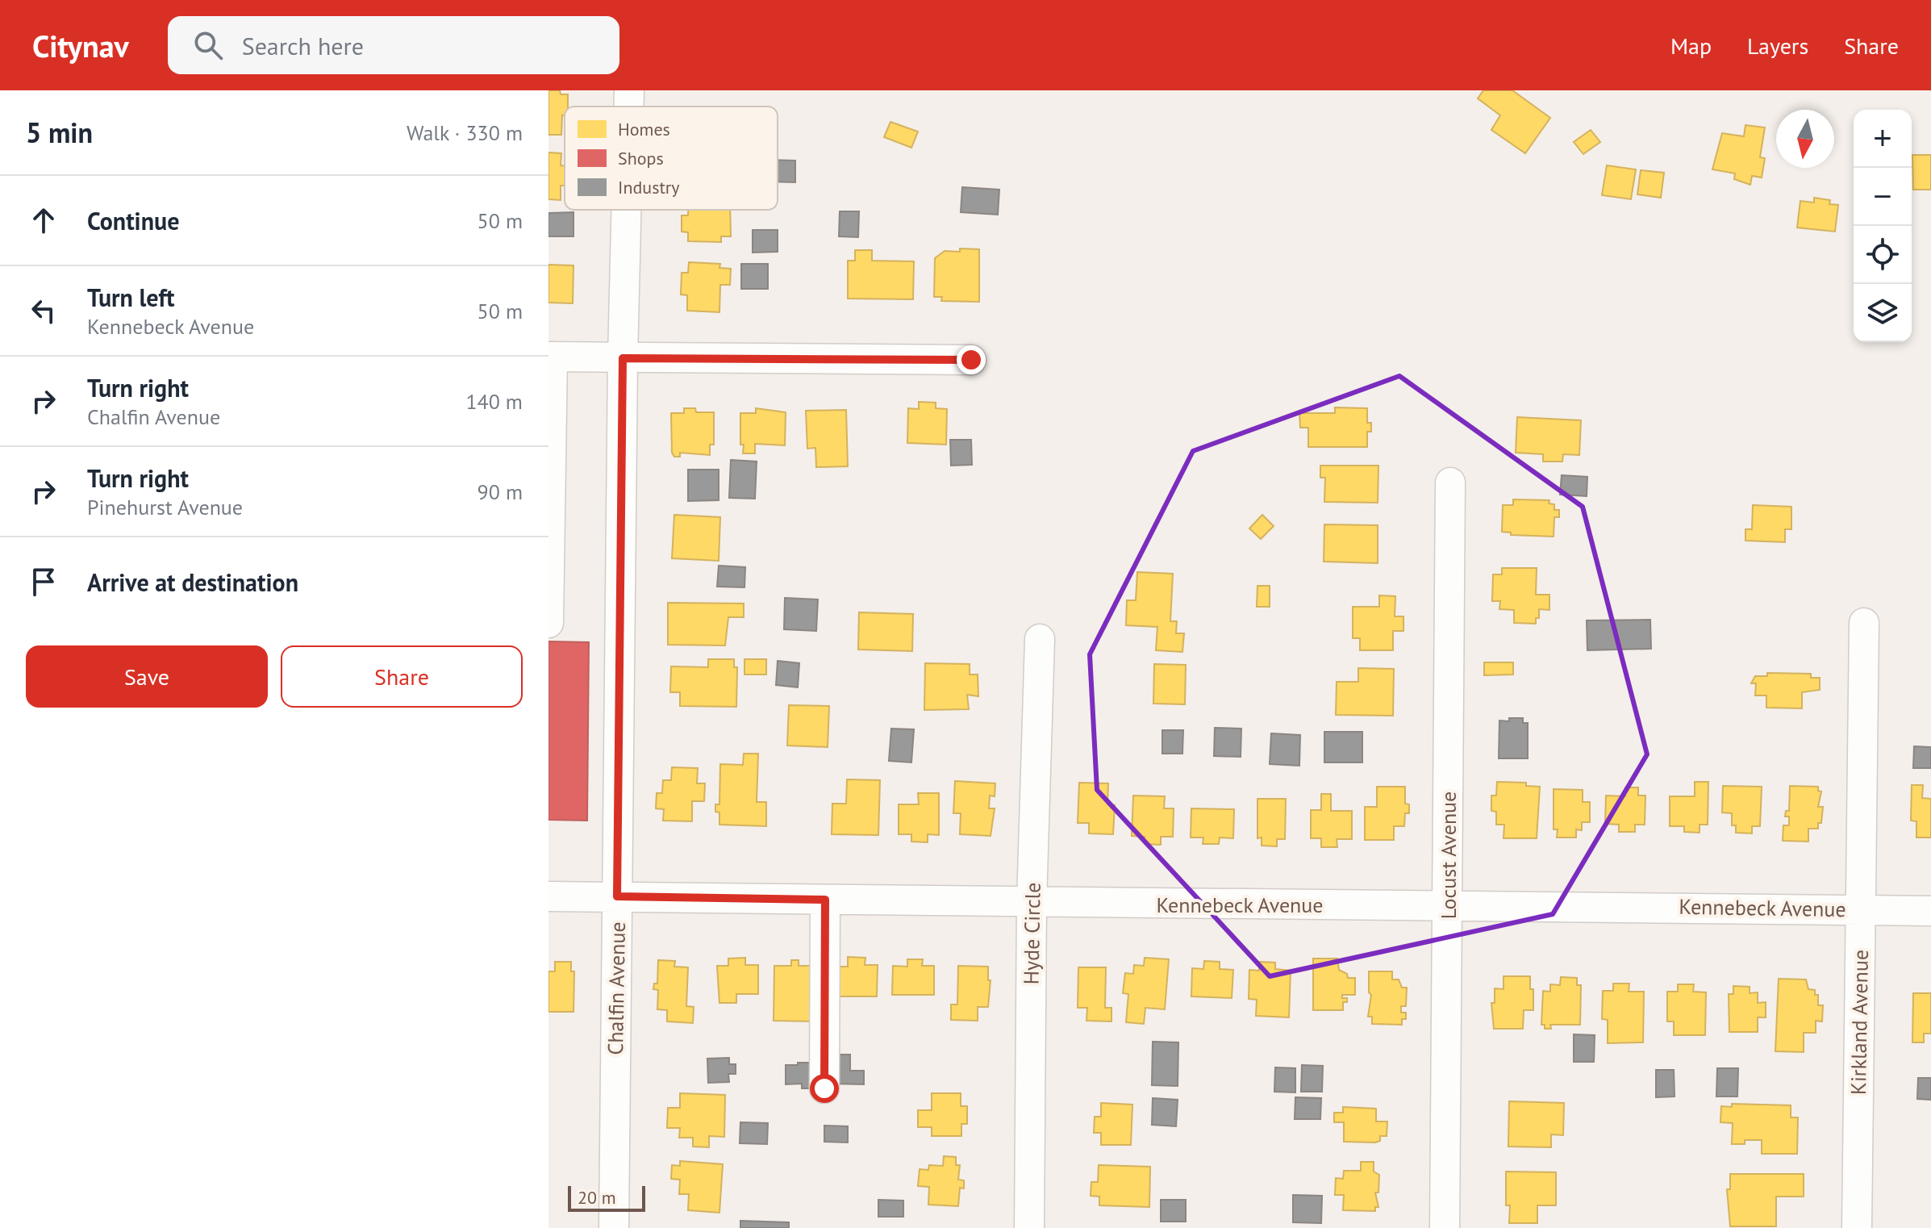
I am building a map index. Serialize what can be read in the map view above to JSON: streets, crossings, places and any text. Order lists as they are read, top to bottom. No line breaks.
{"streets":{"street":["Locust Avenue","Kennebeck Avenue","Hyde Circle","Chalfin Avenue","Kirkland Avenue"]},"crossings":[["Locust Avenue","Kennebeck Avenue"],["Kennebeck Avenue","Hyde Circle"],["Kennebeck Avenue","Chalfin Avenue"],["Kennebeck Avenue","Kirkland Avenue"]],"legend":["Homes","Shops","Industry"],"scale_bar":"20 m","north":"bottom","page":{"header":"Citynav","search":"Search here","nav":["Map","Layers","Share"],"heading":["5 min","Walk · 330 m"],"map_buttons":["+","−"],"list":[["Continue","50 m"],["Turn left","Kennebeck Avenue","50 m"],["Turn right","Chalfin Avenue","140 m"],["Turn right","Pinehurst Avenue","90 m"],"Arrive at destination"],"buttons":["Save","Share"],"scale":"20 m"}}
